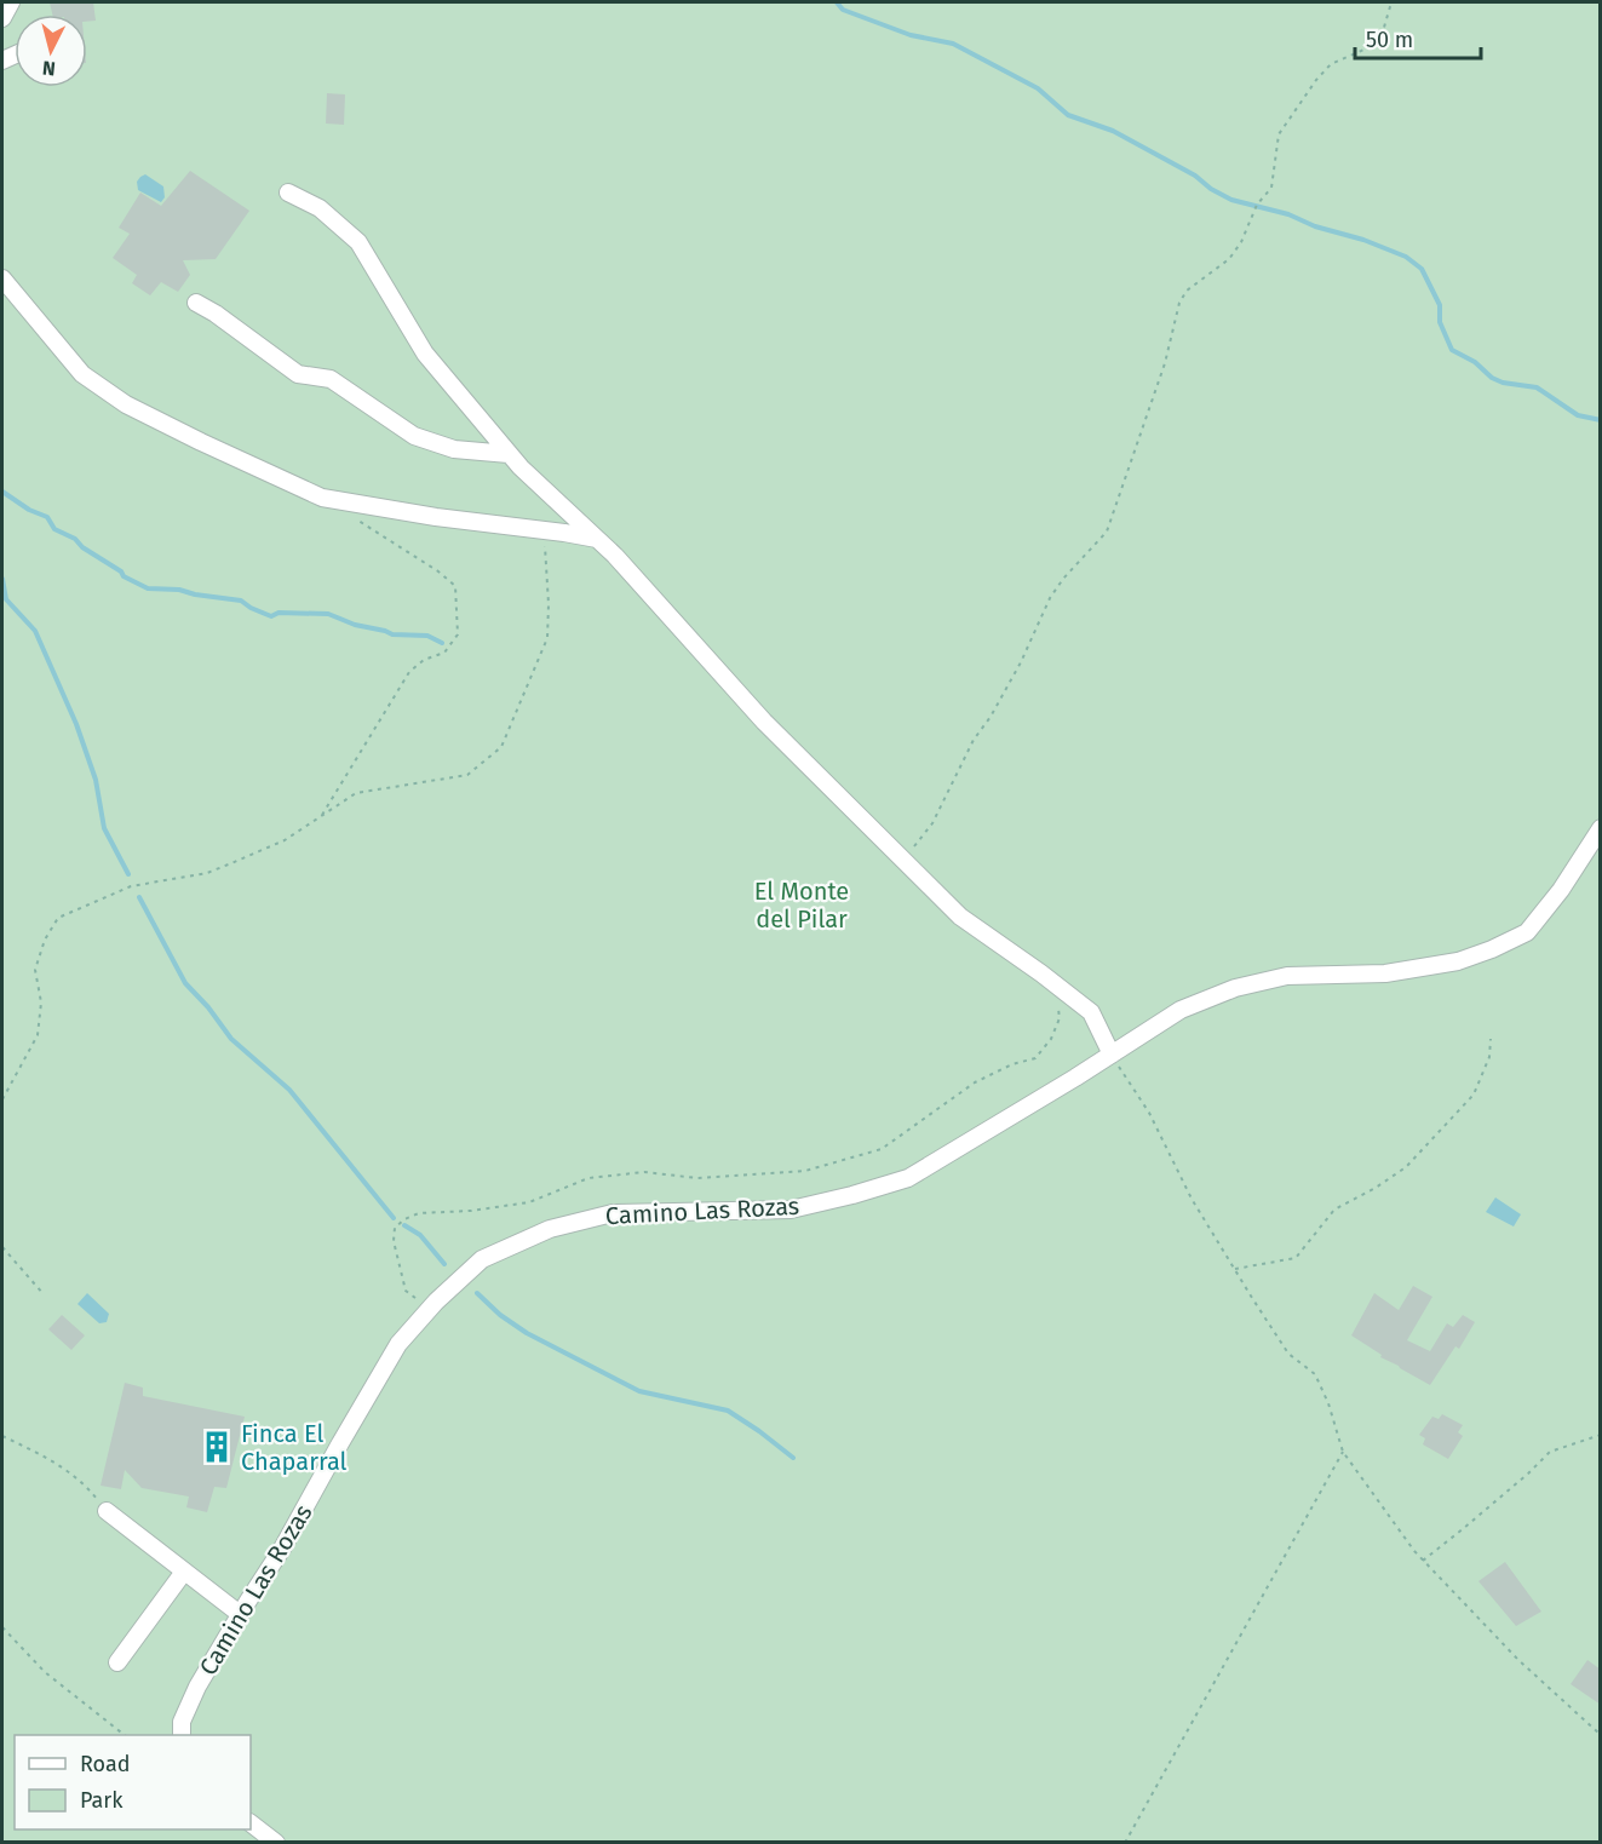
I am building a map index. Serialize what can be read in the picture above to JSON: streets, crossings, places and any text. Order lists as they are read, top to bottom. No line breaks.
{"streets":{"street":["Camino Las Rozas"]},"parks":["El Monte del Pilar"],"places":{"building":["Finca El Chaparral"]},"legend":["Road","Park"],"scale_bar":"50 m","north":"bottom"}
